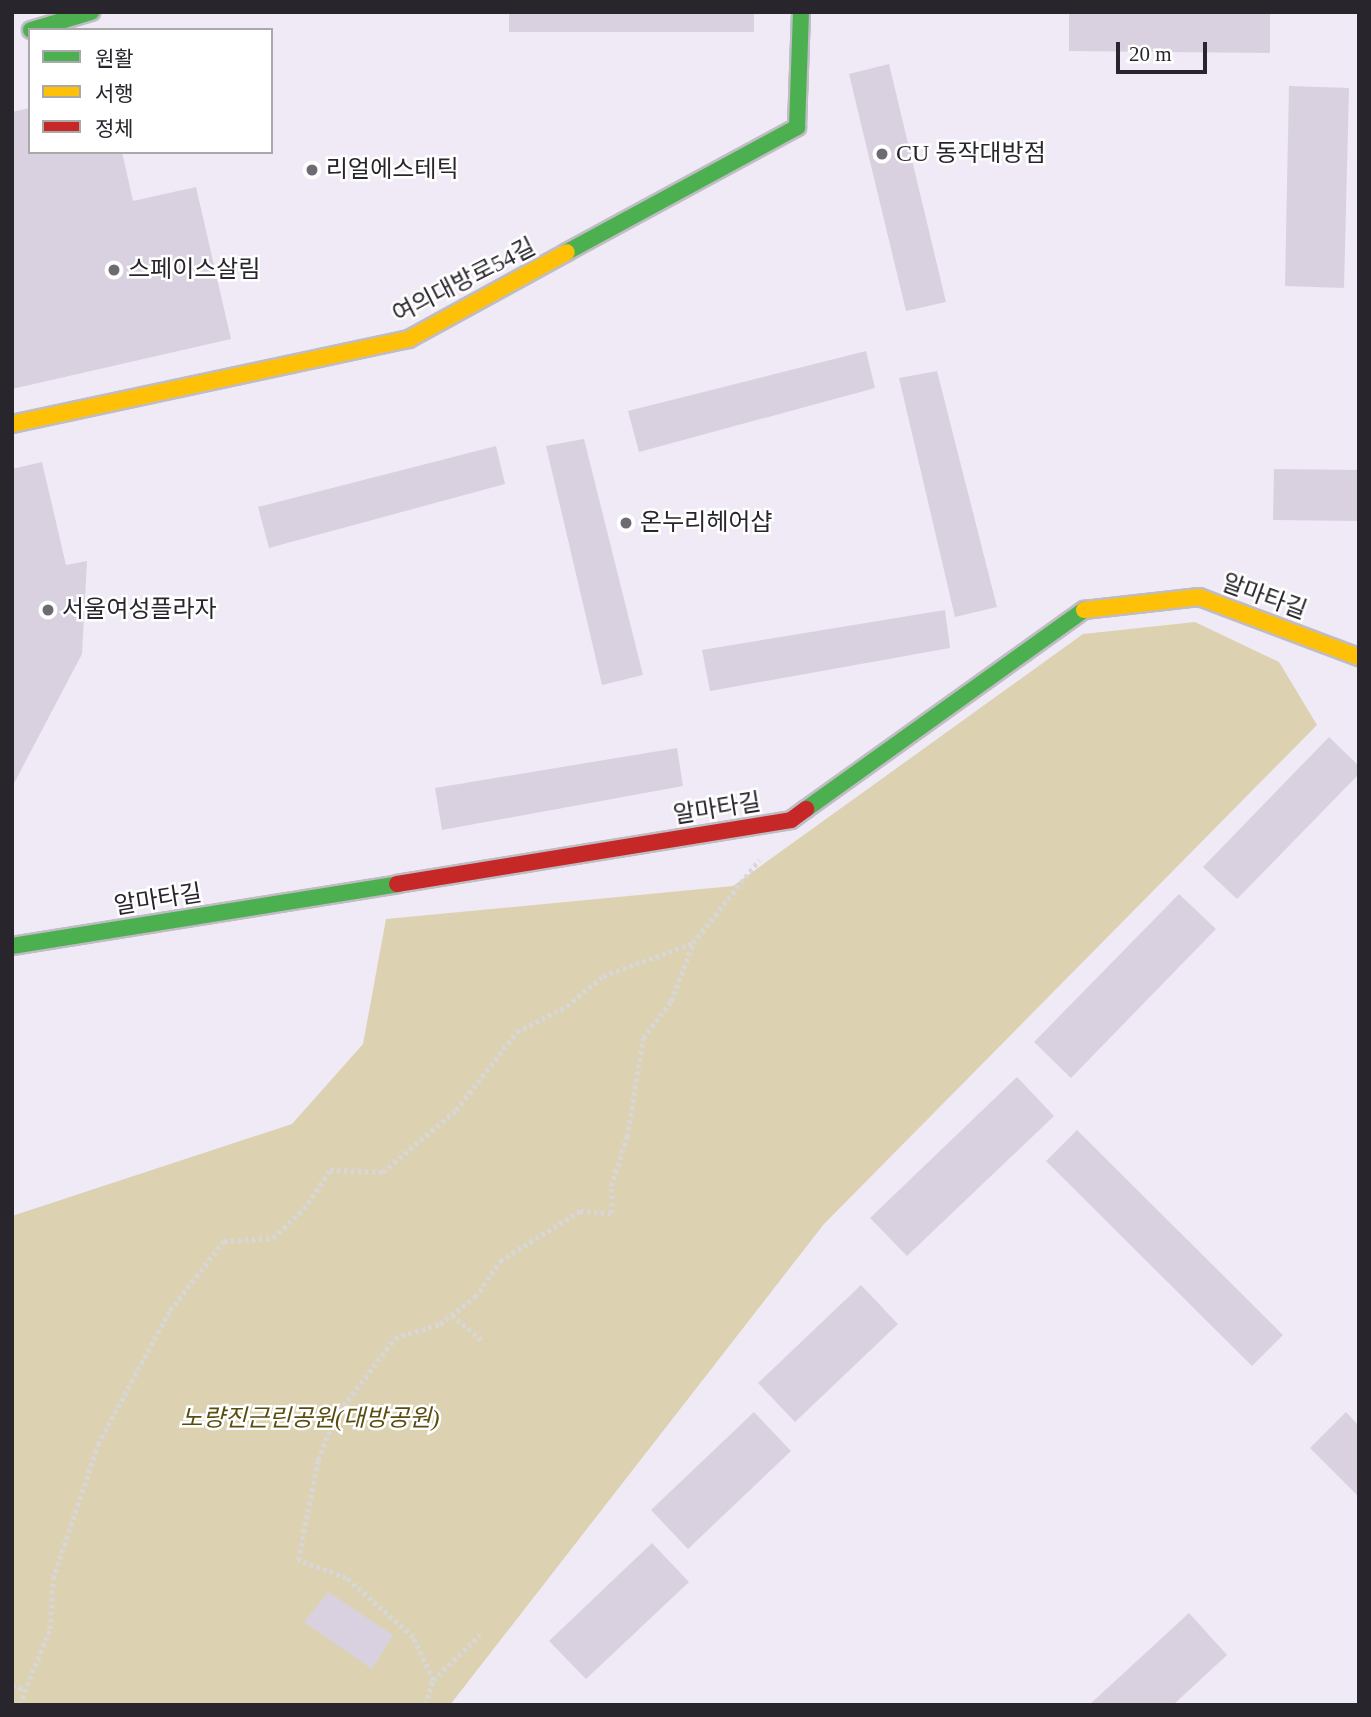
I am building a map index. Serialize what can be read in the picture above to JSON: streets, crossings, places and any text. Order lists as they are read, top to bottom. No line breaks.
{"streets":{"street":["여의대방로54길","알마타길"]},"parks":["노량진근린공원(대방공원)"],"places":["CU 동작대방점","리얼에스테틱","스페이스살림","온누리헤어샵","서울여성플라자"],"legend":["원활","서행","정체"],"scale_bar":"20 m"}
